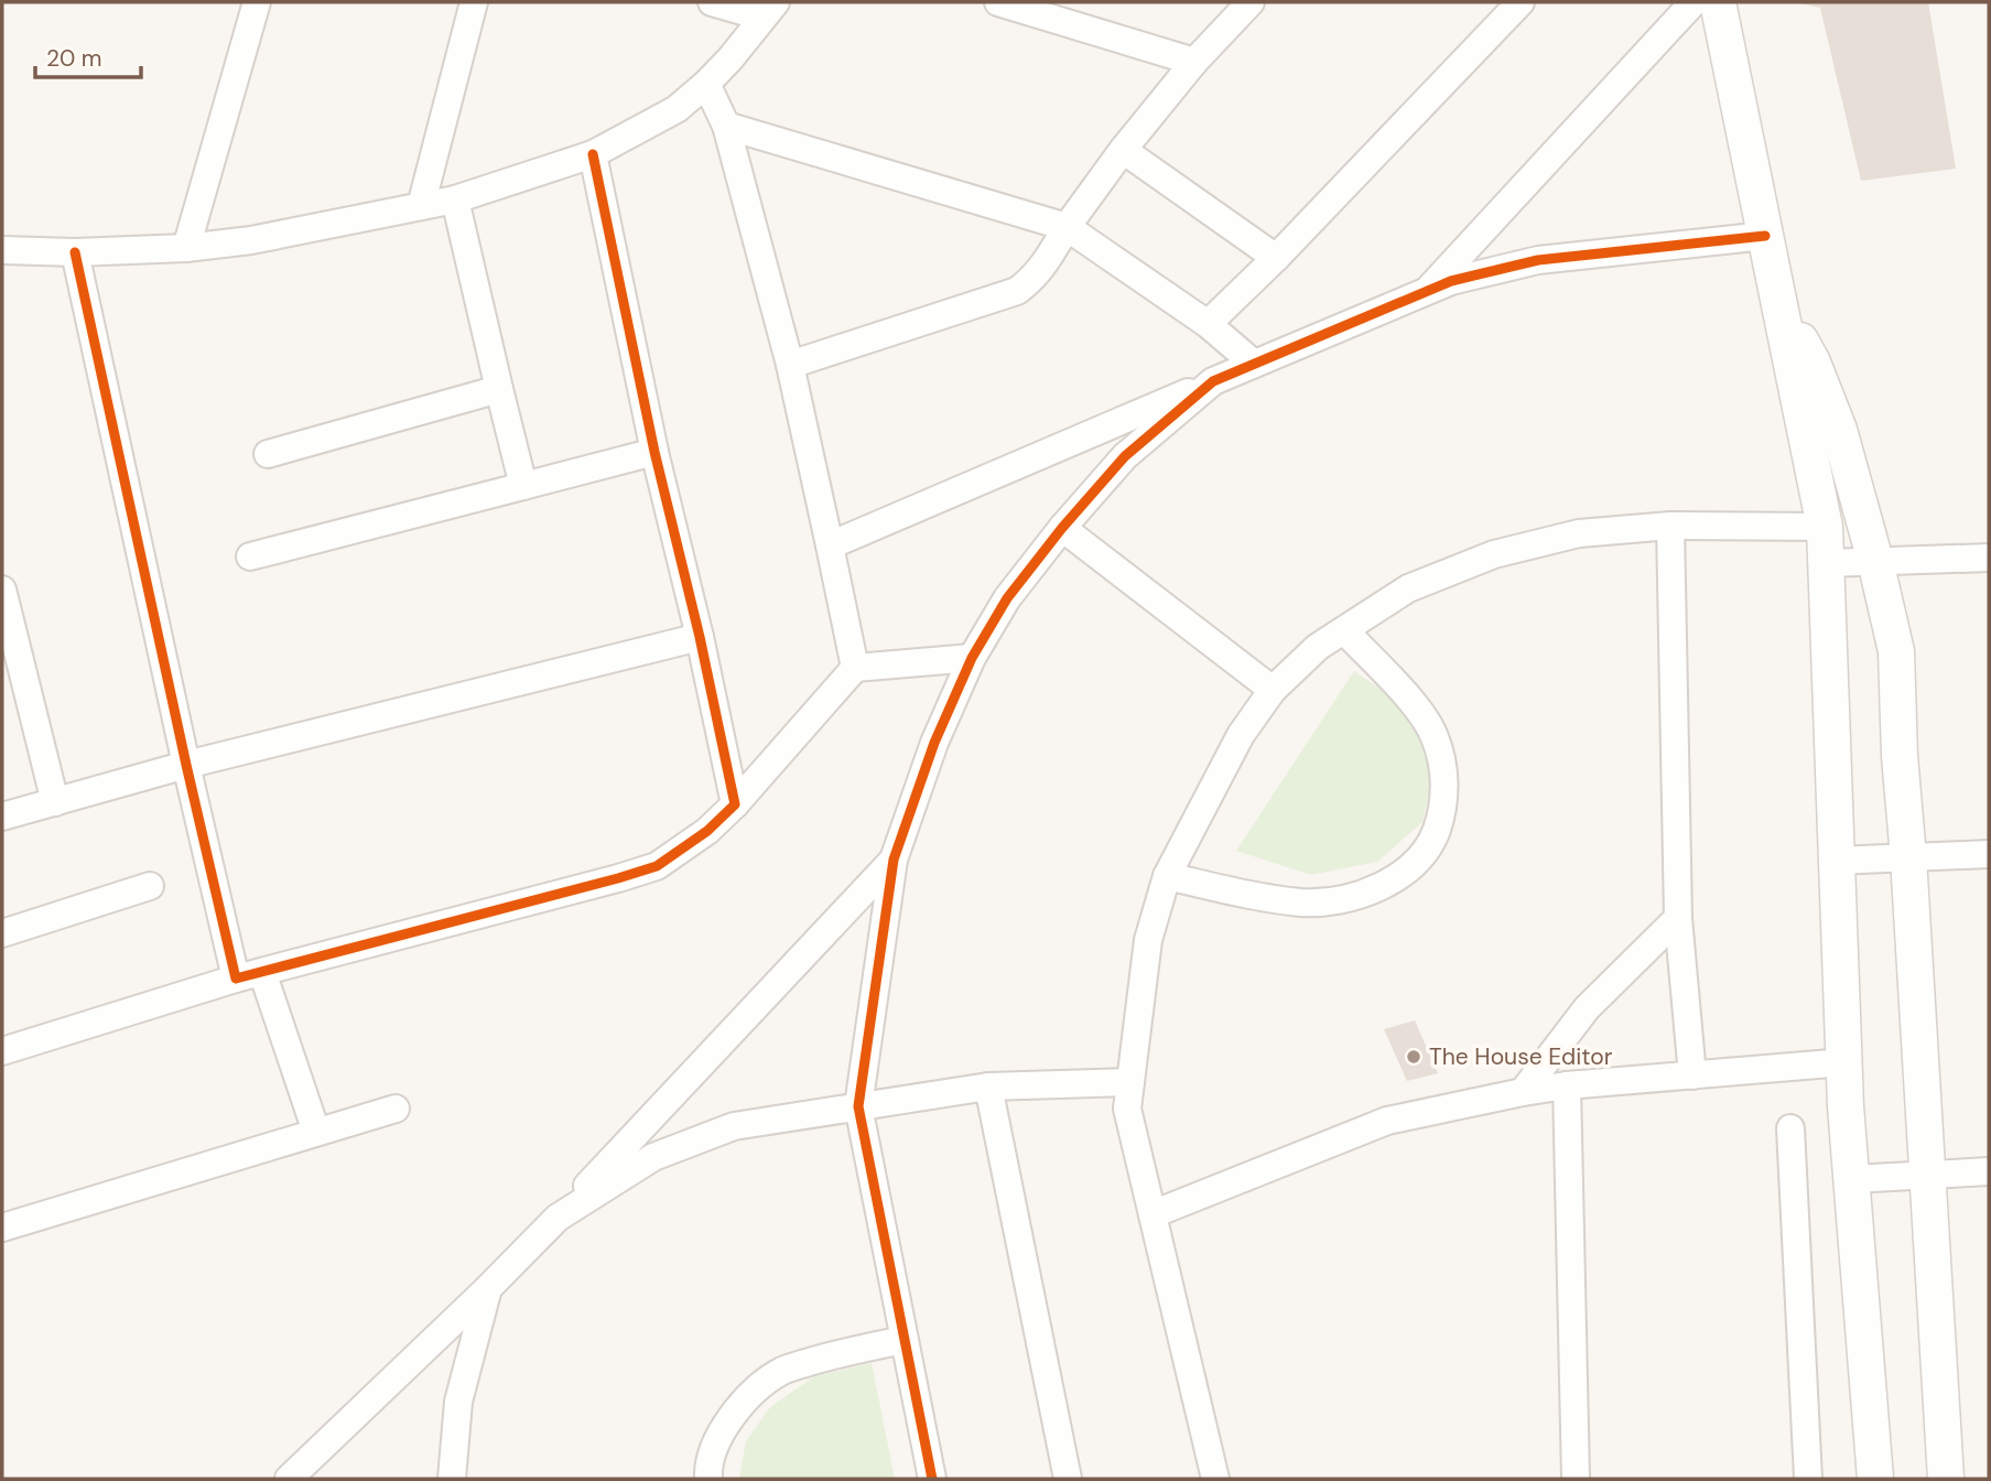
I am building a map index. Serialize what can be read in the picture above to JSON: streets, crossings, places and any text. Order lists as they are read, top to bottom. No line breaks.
{"places":["The House Editor"],"scale_bar":"20 m"}
